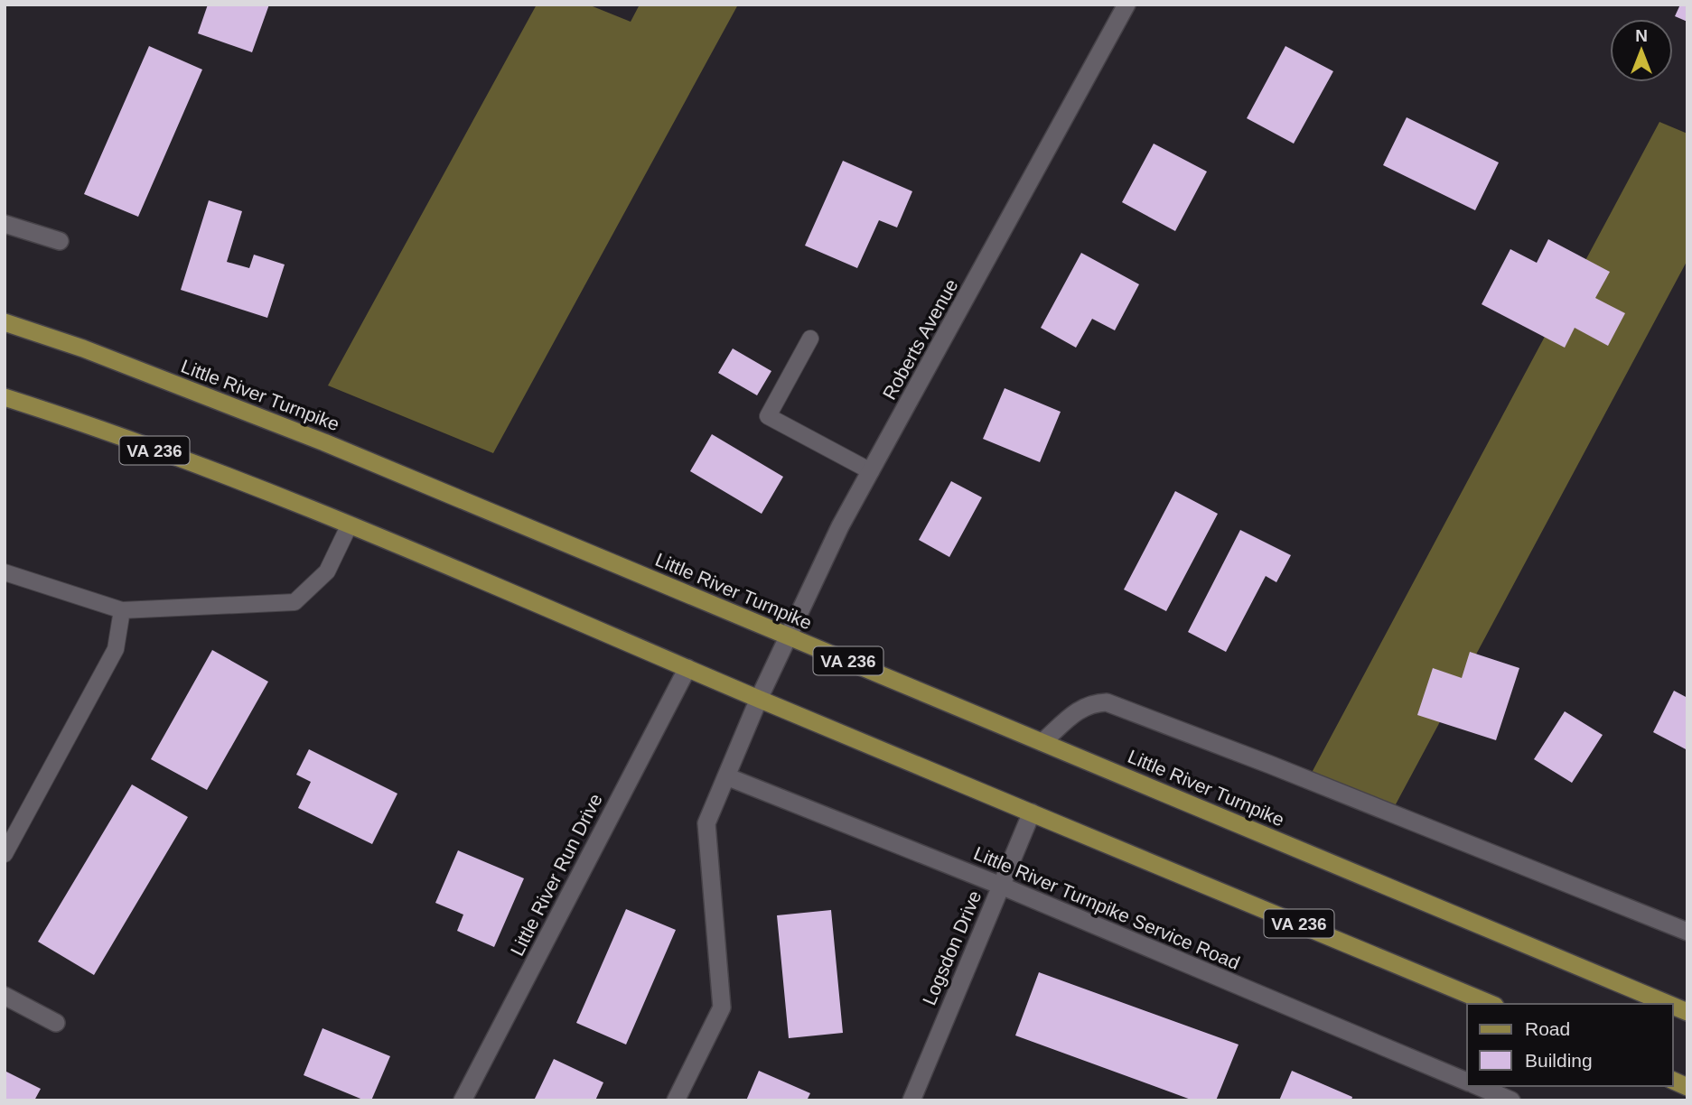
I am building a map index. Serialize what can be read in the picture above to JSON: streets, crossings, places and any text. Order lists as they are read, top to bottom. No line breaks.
{"streets":{"main road":["Little River Turnpike","VA 236"],"street":["Roberts Avenue","Little River Run Drive","Little River Turnpike Service Road","Logsdon Drive"]},"crossings":[["Roberts Avenue","Little River Turnpike"],["Roberts Avenue","VA 236"],["VA 236","Little River Run Drive"],["VA 236","Logsdon Drive"],["Little River Turnpike Service Road","Logsdon Drive"]],"legend":["Road","Building"],"north":"top"}
